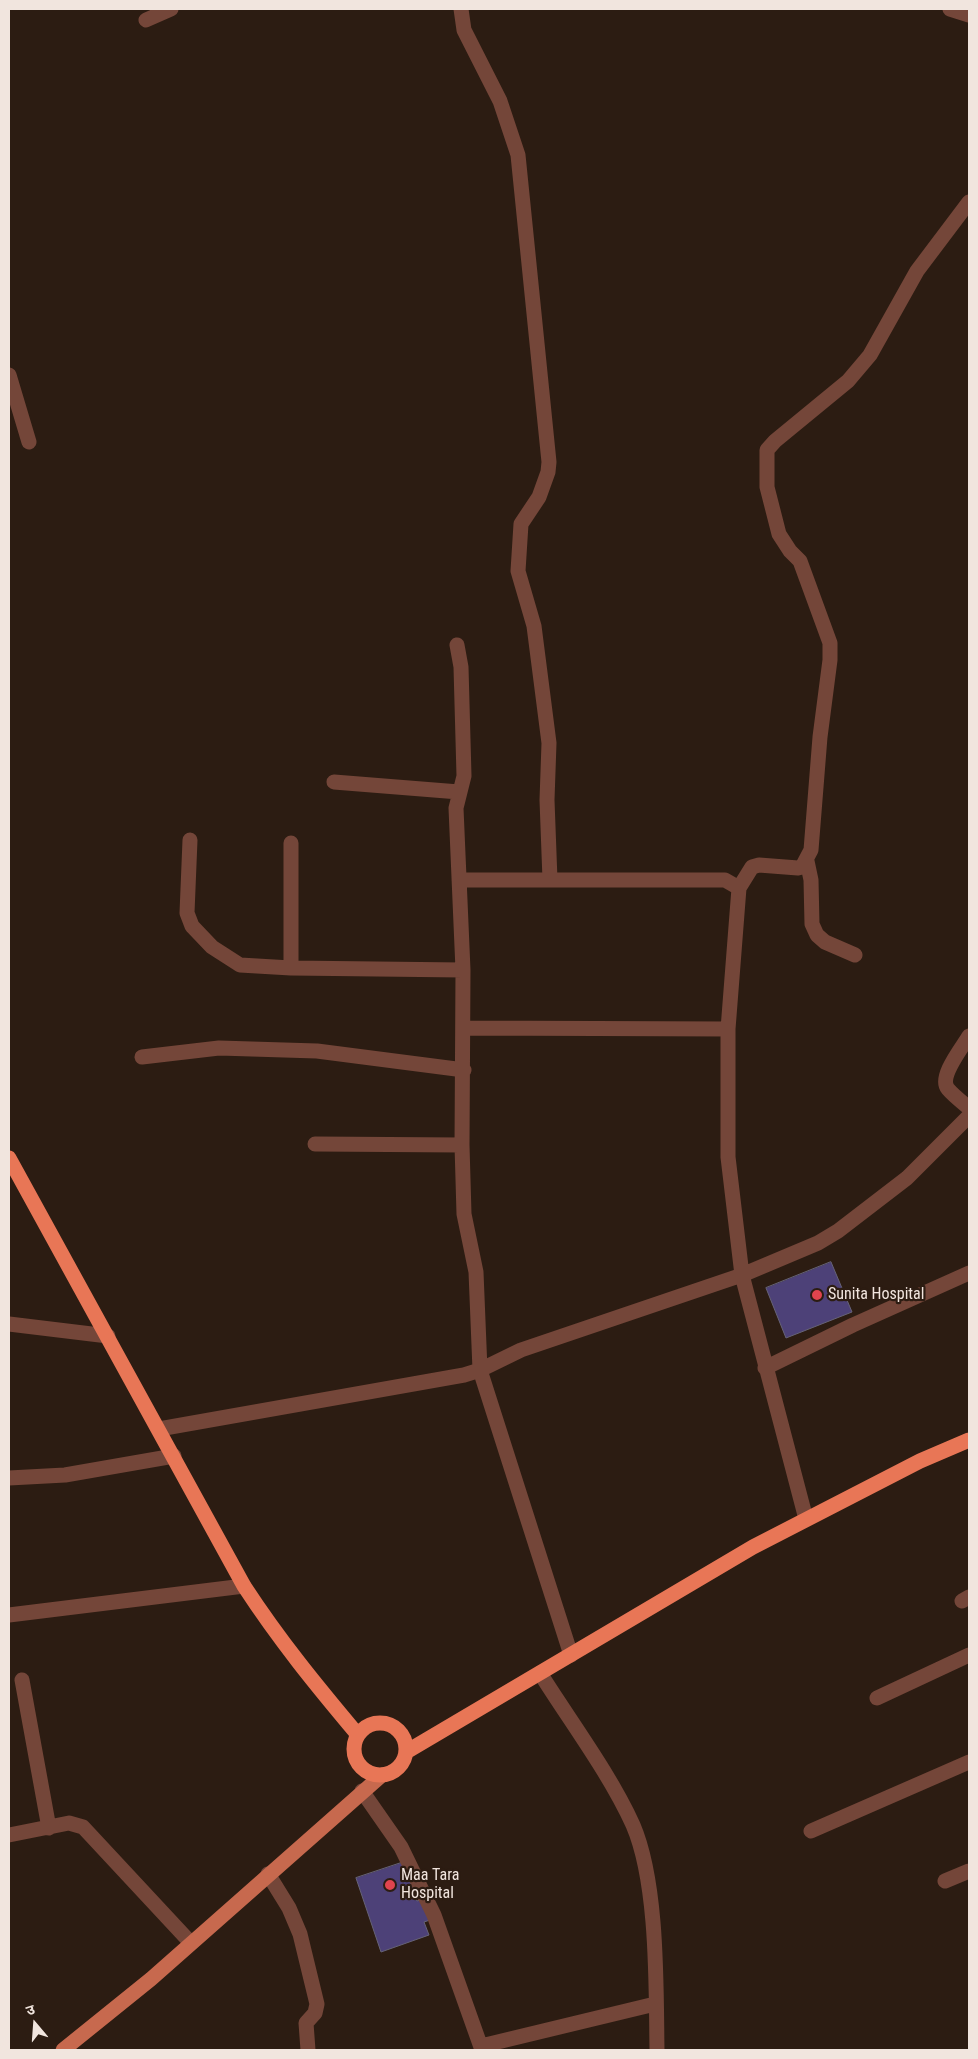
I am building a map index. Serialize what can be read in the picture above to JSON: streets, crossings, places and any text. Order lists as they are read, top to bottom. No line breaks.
{"places":["Sunita Hospital","Maa Tara Hospital"],"north":"top"}
